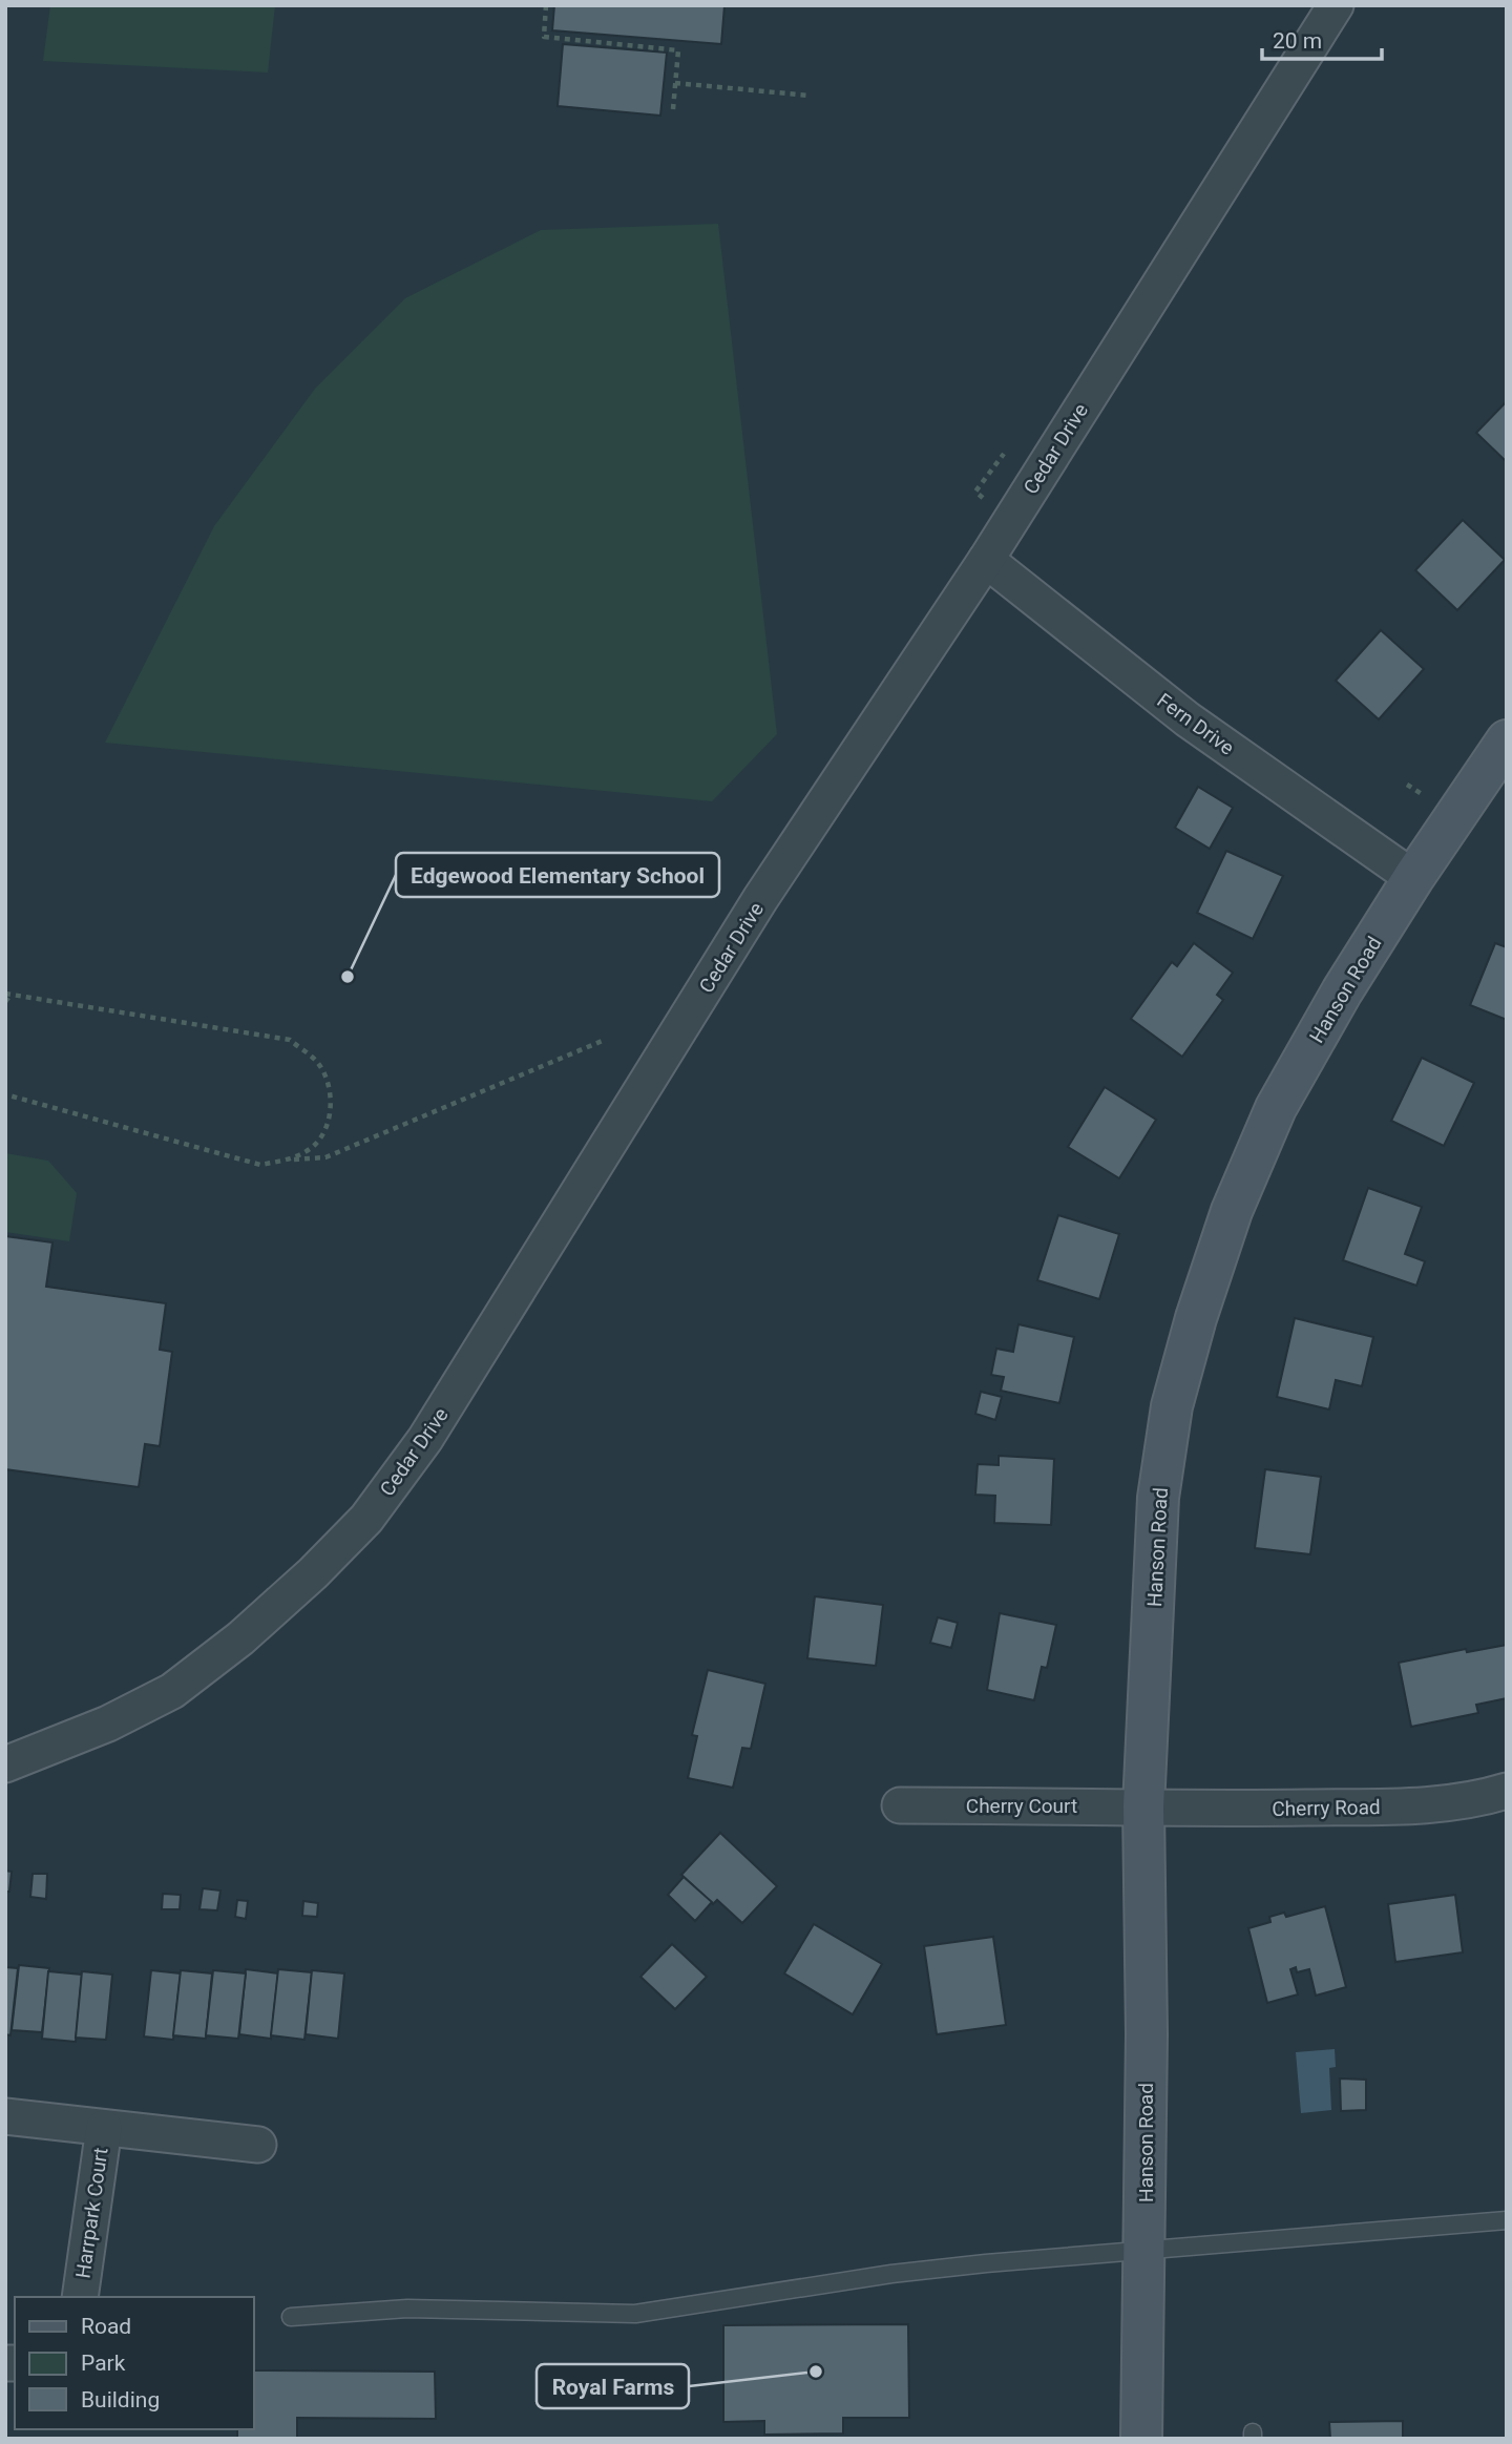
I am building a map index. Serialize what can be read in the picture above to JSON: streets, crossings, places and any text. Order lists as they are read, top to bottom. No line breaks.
{"streets":{"street":["Cedar Drive","Fern Drive","Hanson Road","Cherry Court","Cherry Road","Harrpark Court"]},"crossings":[["Cedar Drive","Fern Drive"],["Fern Drive","Hanson Road"],["Hanson Road","Cherry Court"],["Hanson Road","Cherry Road"],["Cherry Court","Cherry Road"]],"places":["Edgewood Elementary School","Royal Farms"],"legend":["Road","Park","Building"],"scale_bar":"20 m"}
